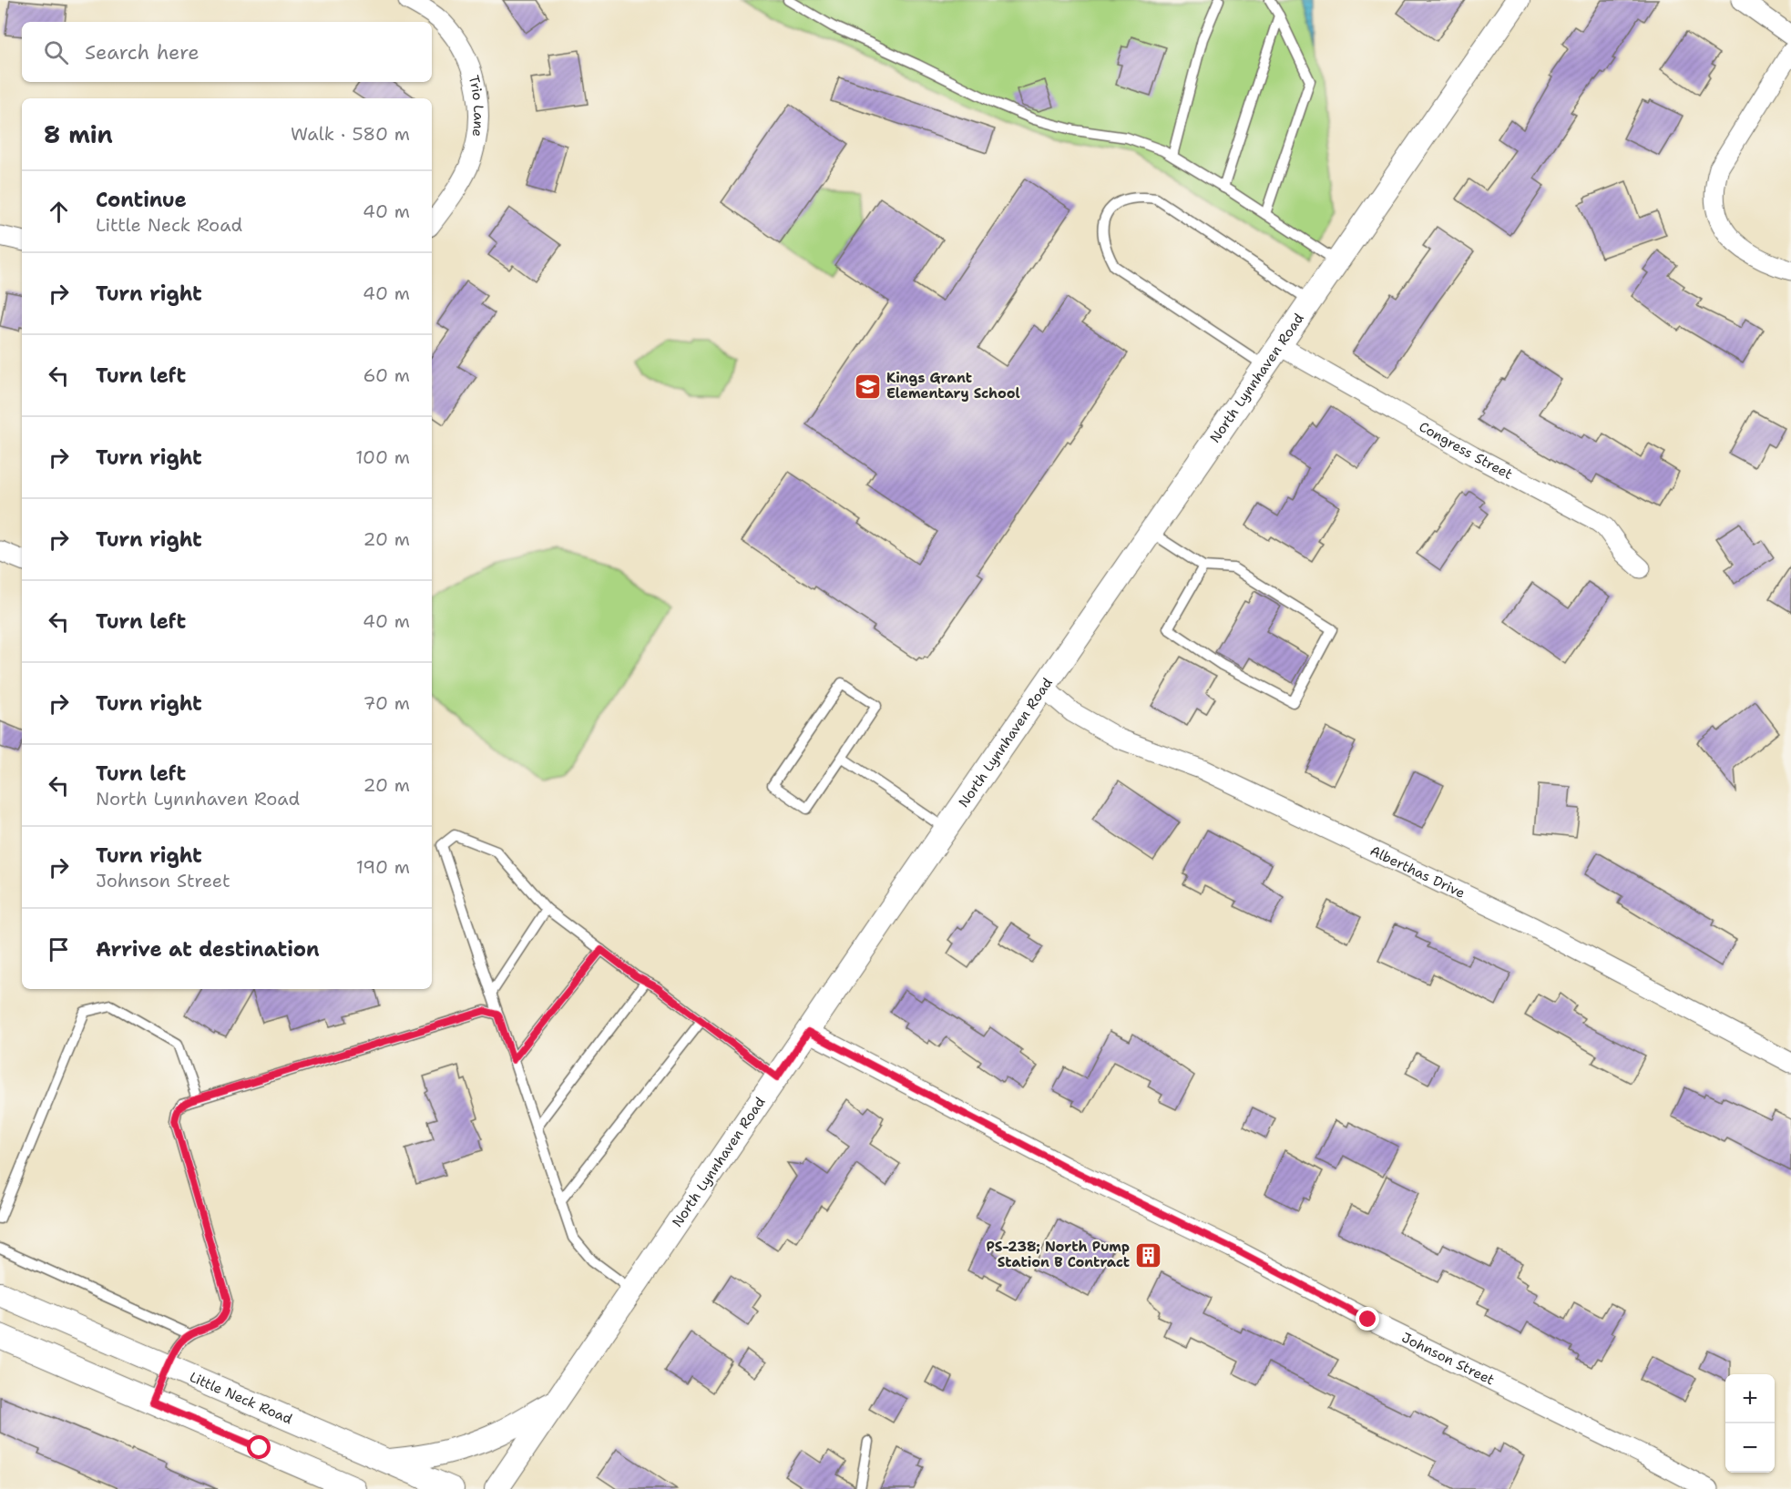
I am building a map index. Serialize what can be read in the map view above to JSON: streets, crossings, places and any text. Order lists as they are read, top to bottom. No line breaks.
{"streets":{"street":["Trio Lane","North Lynnhaven Road","Congress Street","Alberthas Drive","Johnson Street","Little Neck Road"]},"crossings":[["North Lynnhaven Road","Congress Street"],["North Lynnhaven Road","Alberthas Drive"],["North Lynnhaven Road","Johnson Street"]],"places":{"school or university":["Kings Grant Elementary School"],"building":["PS-238; North Pump Station B Contract"]},"page":{"search":"Search here","heading":["8 min","Walk · 580 m"],"list":[["Continue","Little Neck Road","40 m"],["Turn right","40 m"],["Turn left","60 m"],["Turn right","100 m"],["Turn right","20 m"],["Turn left","40 m"],["Turn right","70 m"],["Turn left","North Lynnhaven Road","20 m"],["Turn right","Johnson Street","190 m"],"Arrive at destination"],"map_buttons":["+","−"]}}
